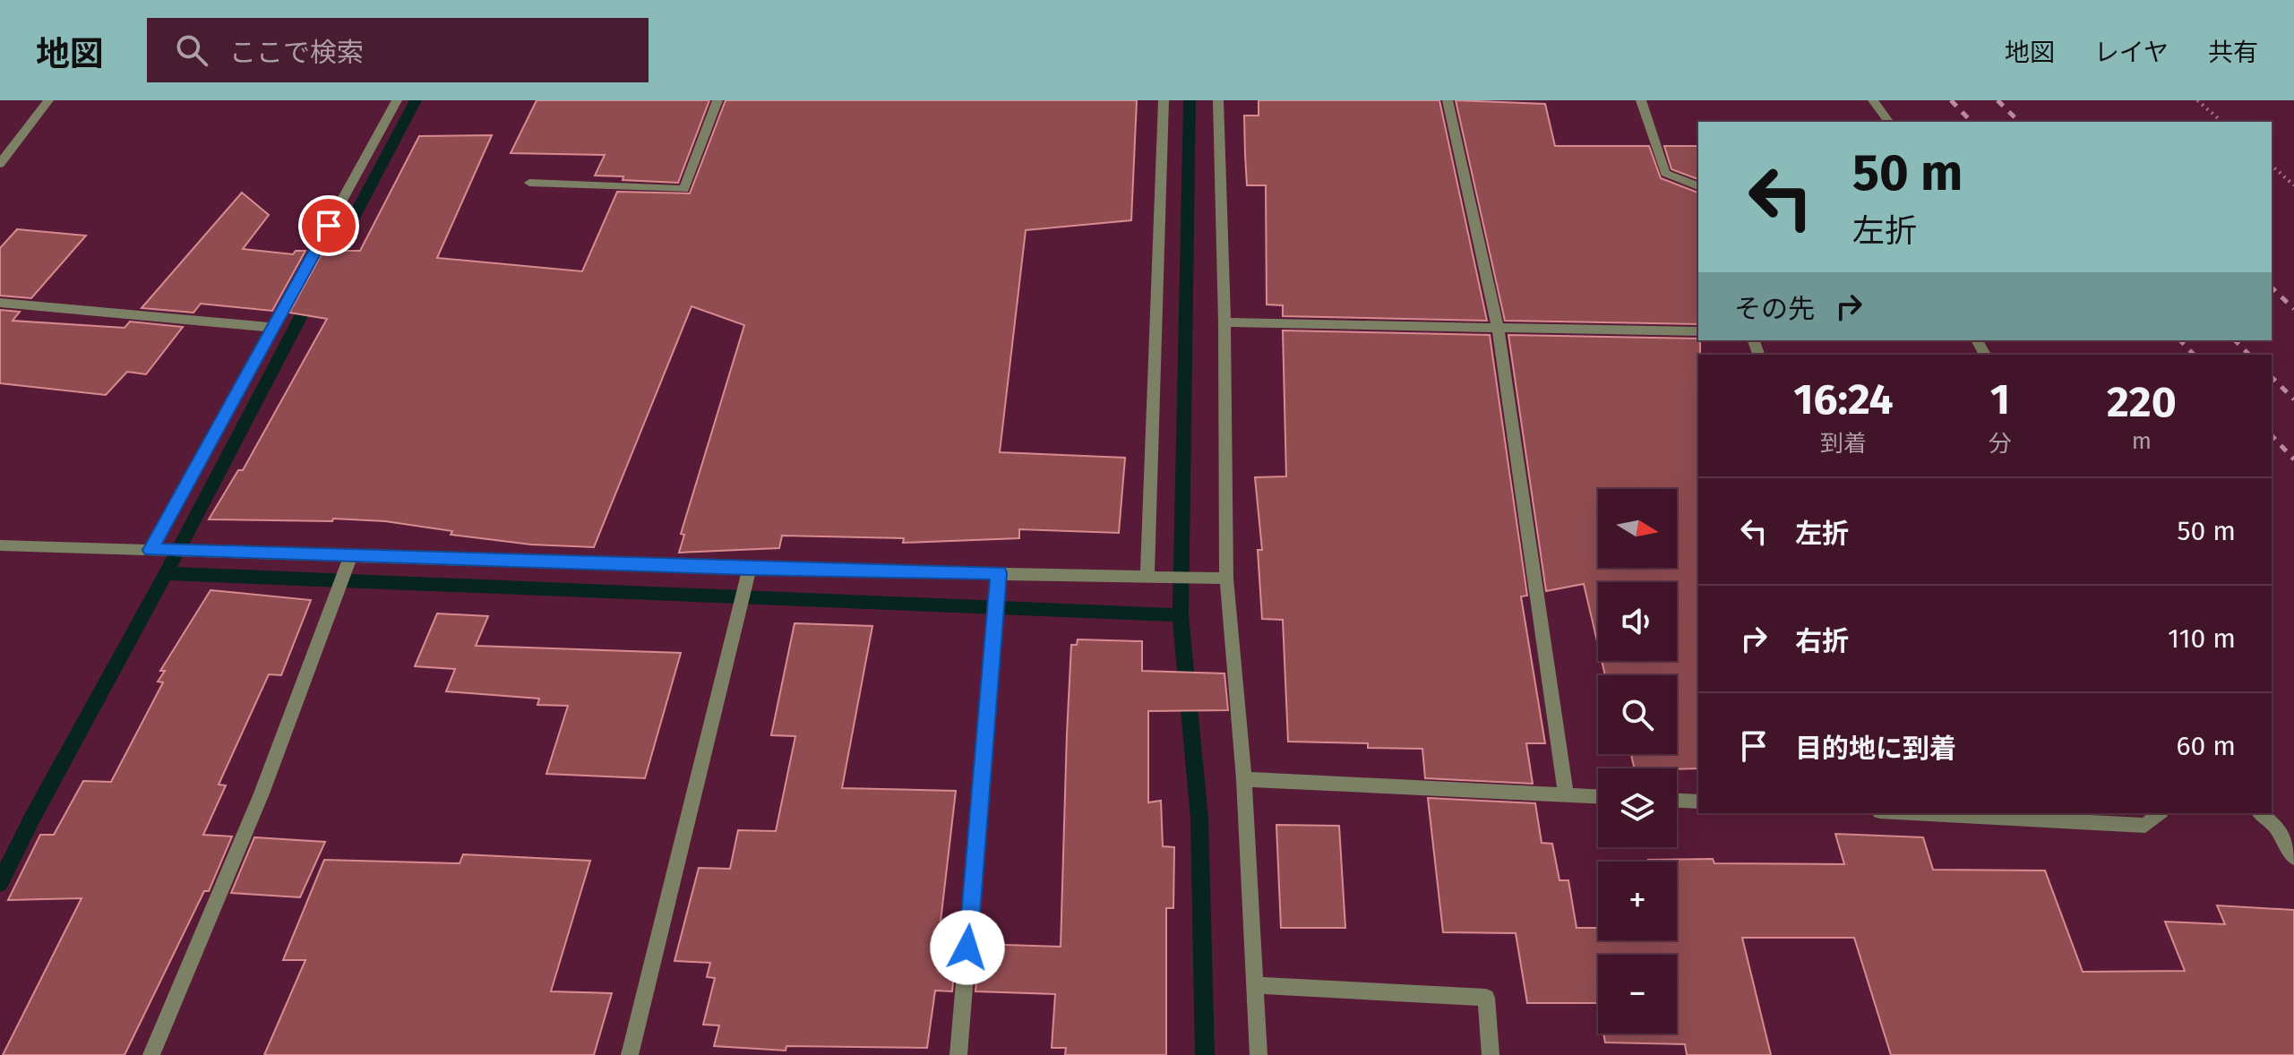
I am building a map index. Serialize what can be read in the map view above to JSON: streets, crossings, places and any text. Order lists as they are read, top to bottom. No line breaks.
{"north":"right","page":{"header":"地図","search":"ここで検索","nav":["地図","レイヤ","共有"],"turn":["50 m","左折"],"then":"その先","eta":["16:24","到着","1","分","220","m"],"list":[{"name":"左折","value":"50 m"},{"name":"右折","value":"110 m"},{"name":"目的地に到着","value":"60 m"}],"map_buttons":["+","−"]}}
